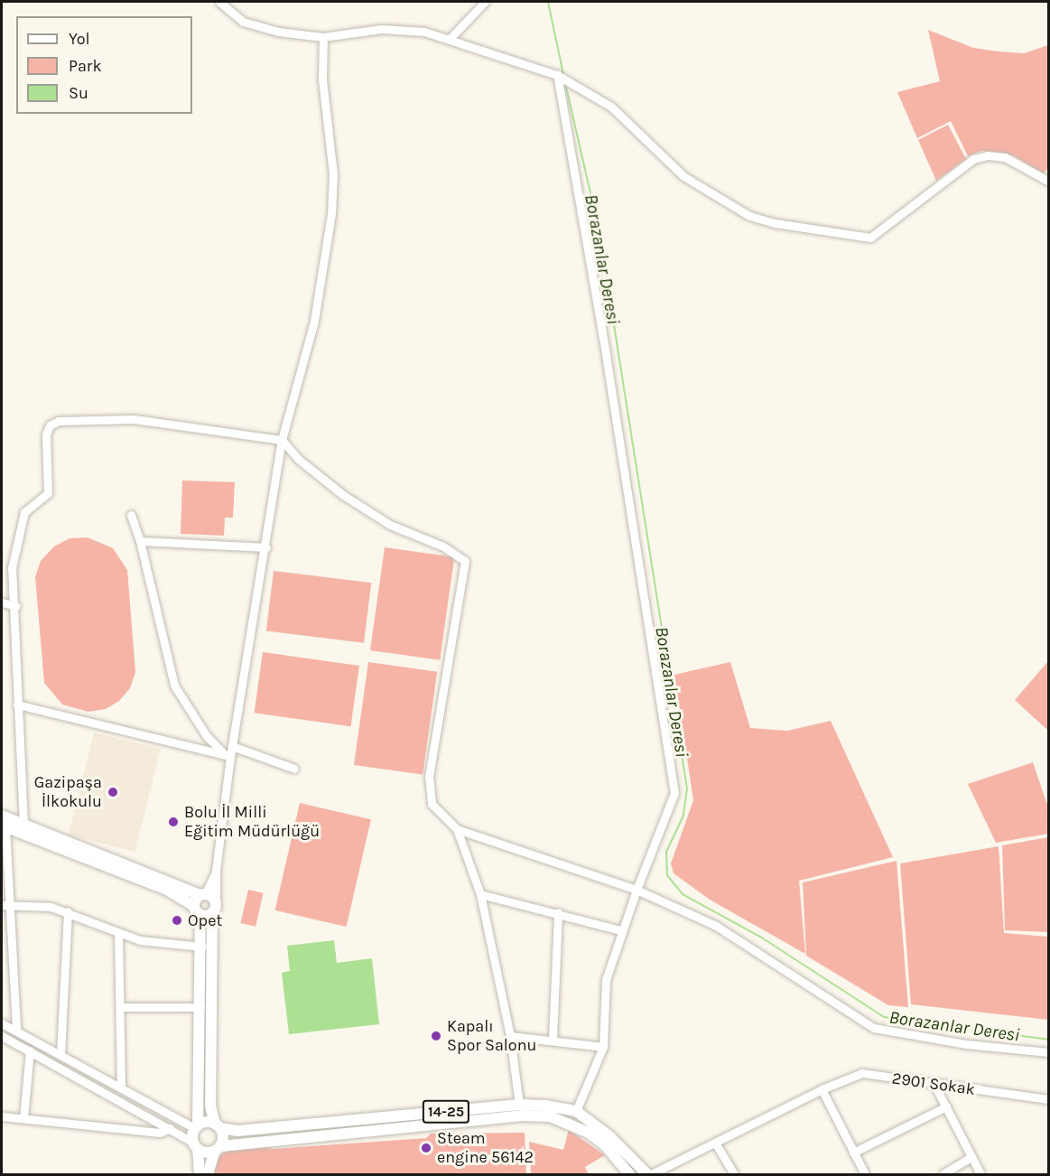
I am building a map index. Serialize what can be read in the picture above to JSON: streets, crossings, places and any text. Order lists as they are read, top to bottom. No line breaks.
{"streets":{"main road":["14-25"],"street":["2901 Sokak"]},"water":["Borazanlar Deresi"],"places":["Gazipaşa İlkokulu","Bolu İl Milli Eğitim Müdürlüğü","Opet","Kapalı Spor Salonu","Steam engine 56142"],"legend":["Yol","Park","Su"]}
